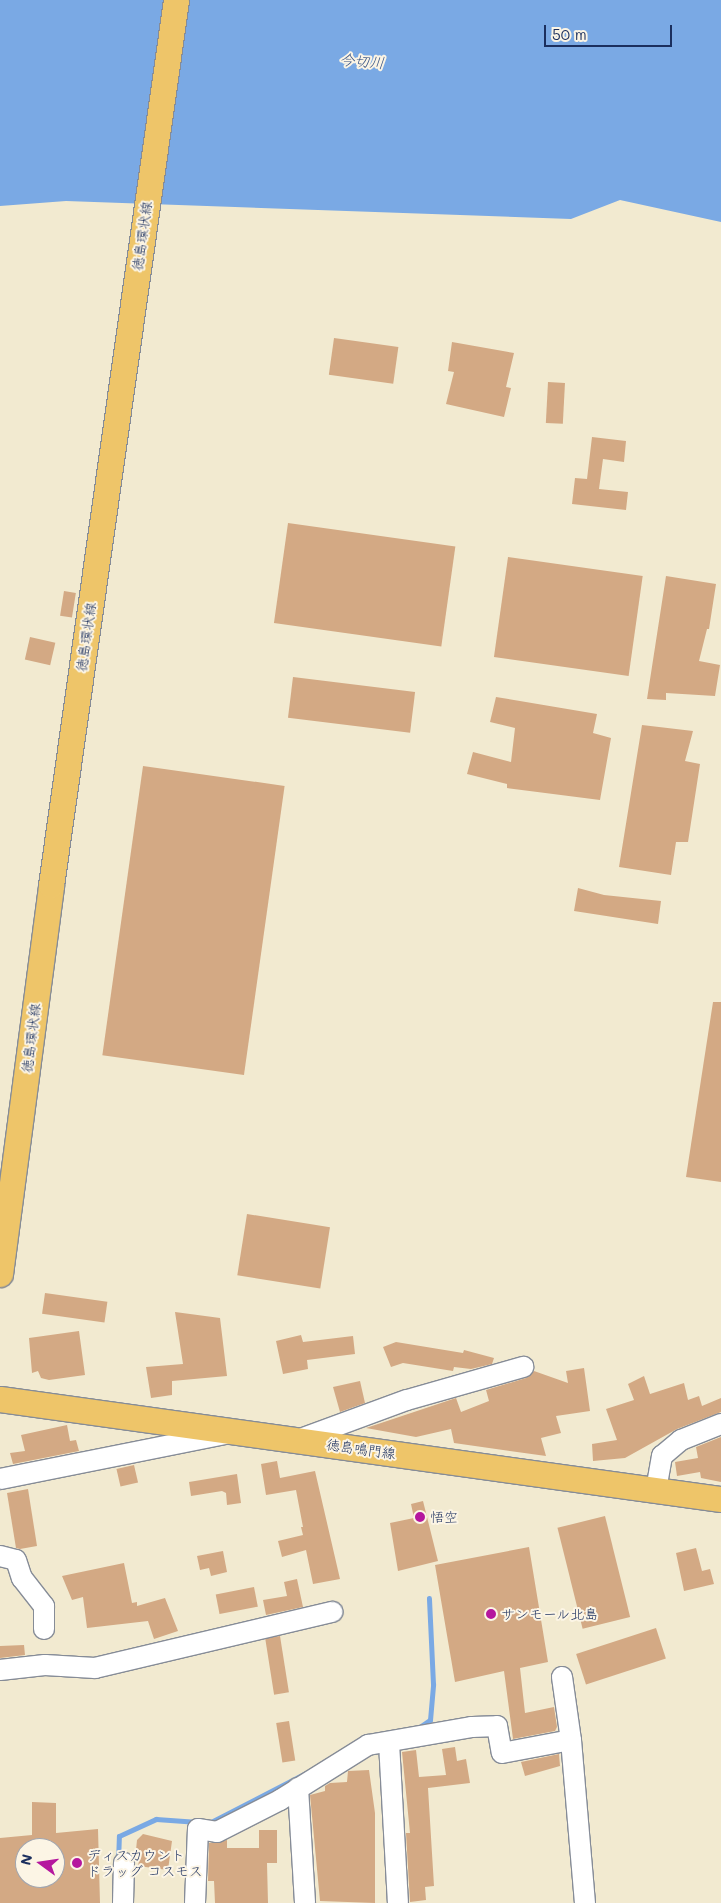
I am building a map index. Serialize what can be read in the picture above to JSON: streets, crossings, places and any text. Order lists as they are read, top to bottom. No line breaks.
{"streets":{"main road":["徳島環状線","徳島鳴門線"]},"water":["今切川"],"places":["悟空","サンモール北島","ディスカウント ドラッグ コスモス"],"scale_bar":"50 m","north":"left"}
